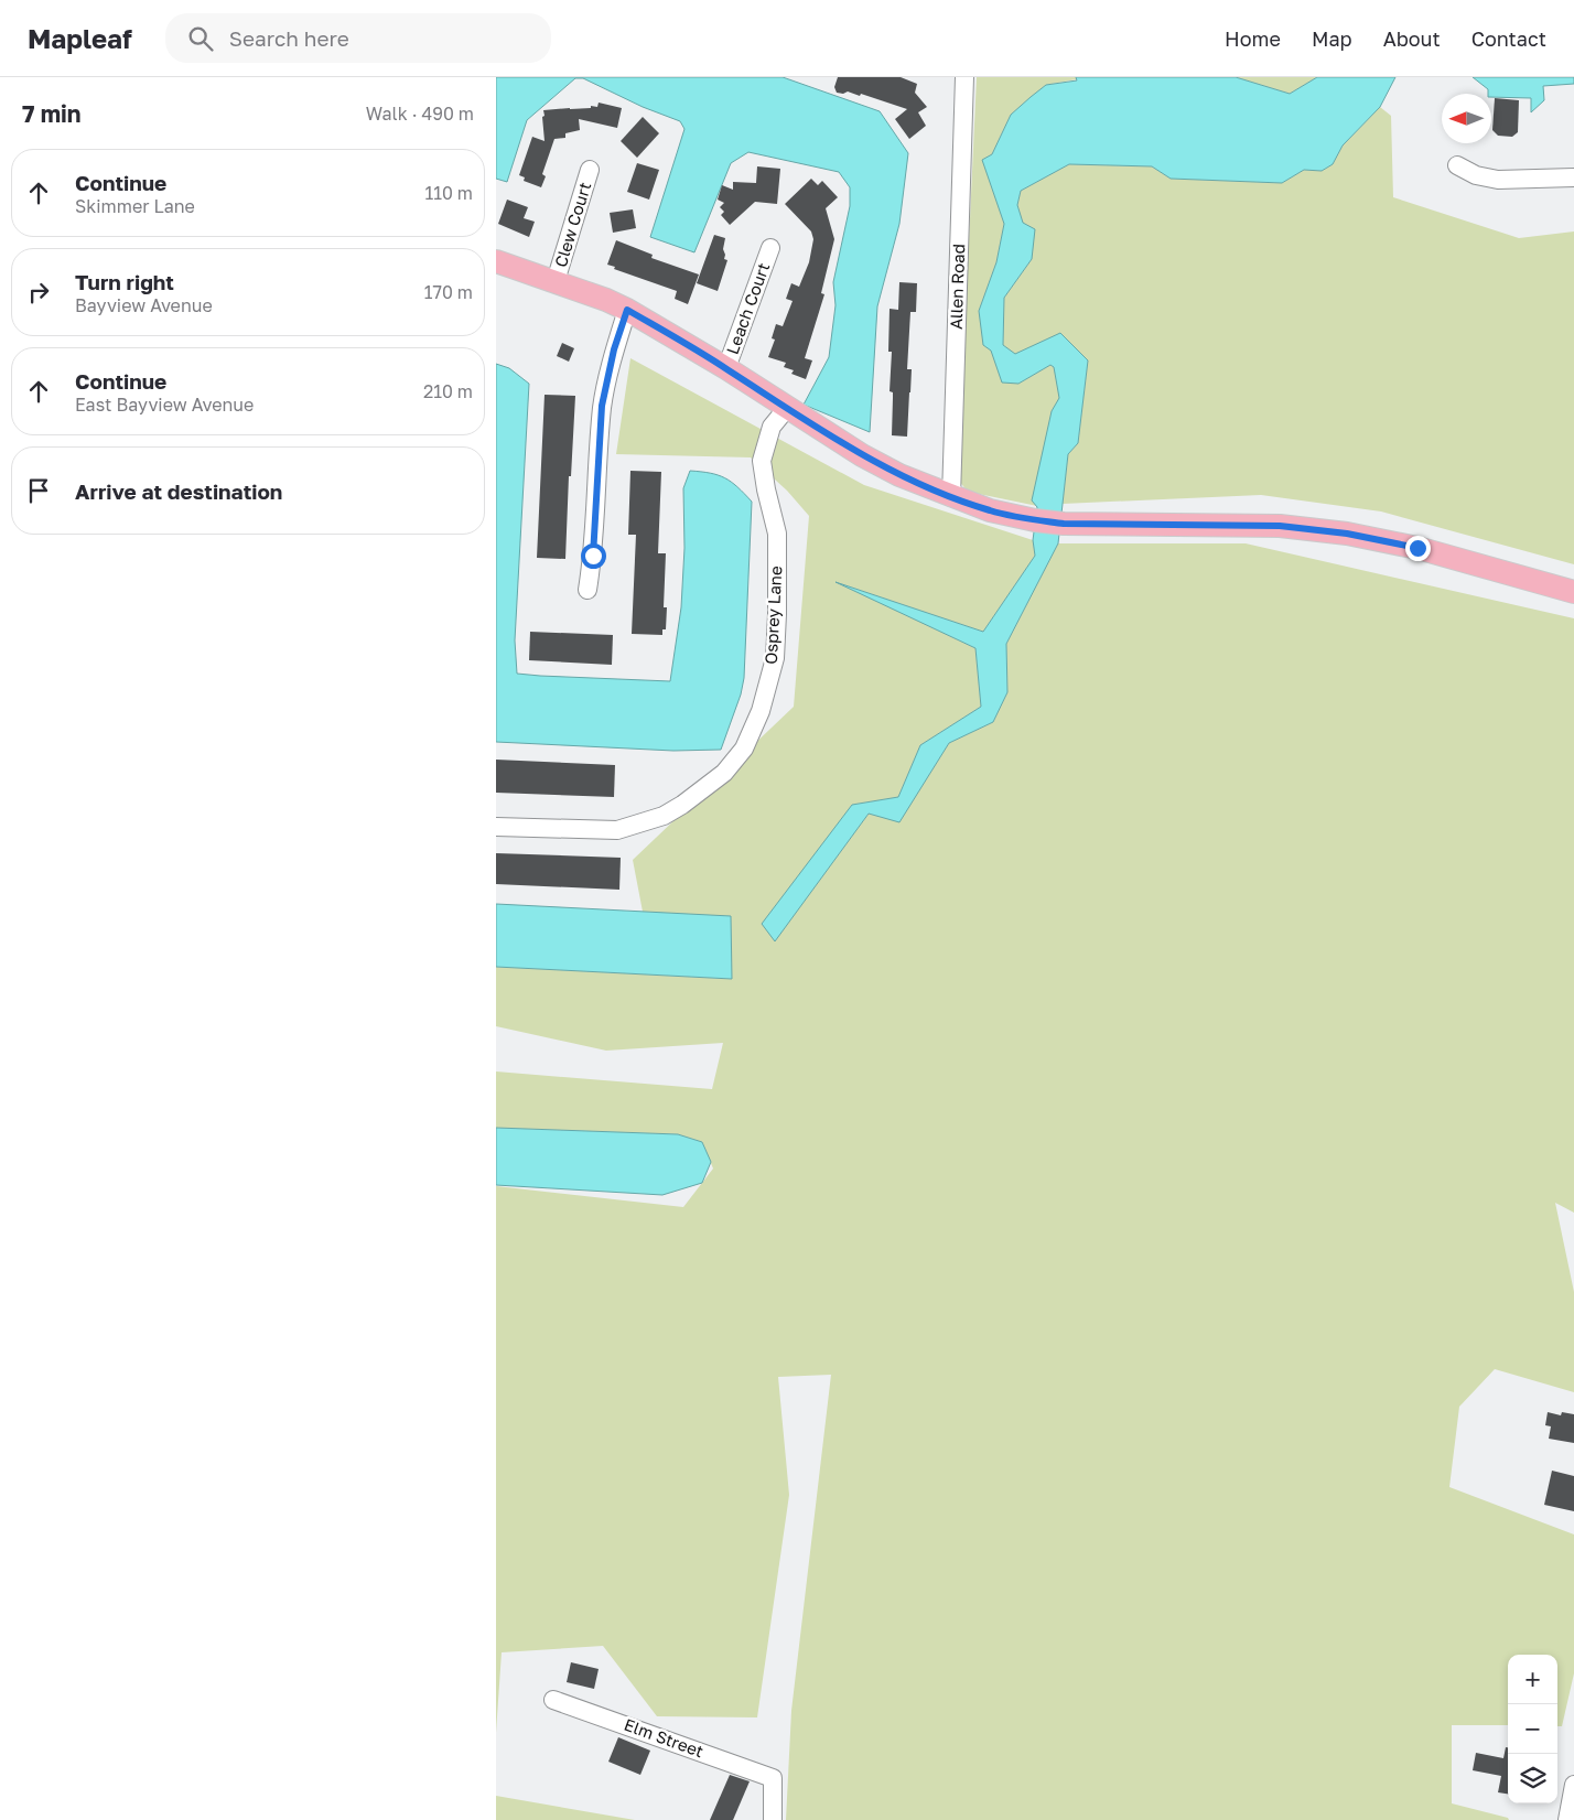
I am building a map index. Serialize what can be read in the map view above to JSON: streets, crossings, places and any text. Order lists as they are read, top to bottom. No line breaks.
{"streets":{"street":["Clew Court","Allen Road","Leach Court","Osprey Lane","Elm Street"]},"north":"left","page":{"header":"Mapleaf","search":"Search here","nav":["Home","Map","About","Contact"],"heading":["7 min","Walk · 490 m"],"list":[["Continue","Skimmer Lane","110 m"],["Turn right","Bayview Avenue","170 m"],["Continue","East Bayview Avenue","210 m"],"Arrive at destination"],"map_buttons":["+","−"]}}
